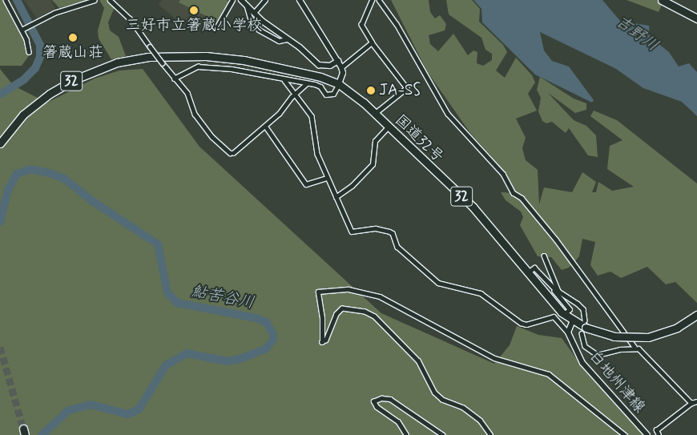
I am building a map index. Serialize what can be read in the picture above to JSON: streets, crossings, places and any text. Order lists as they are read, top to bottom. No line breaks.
{"streets":{"highway":["32","国道32号"],"main road":["白地州津線"]},"water":["吉野川","鮎苦谷川"],"places":["三好市立箸蔵小学校","箸蔵山荘","JA-SS"]}
